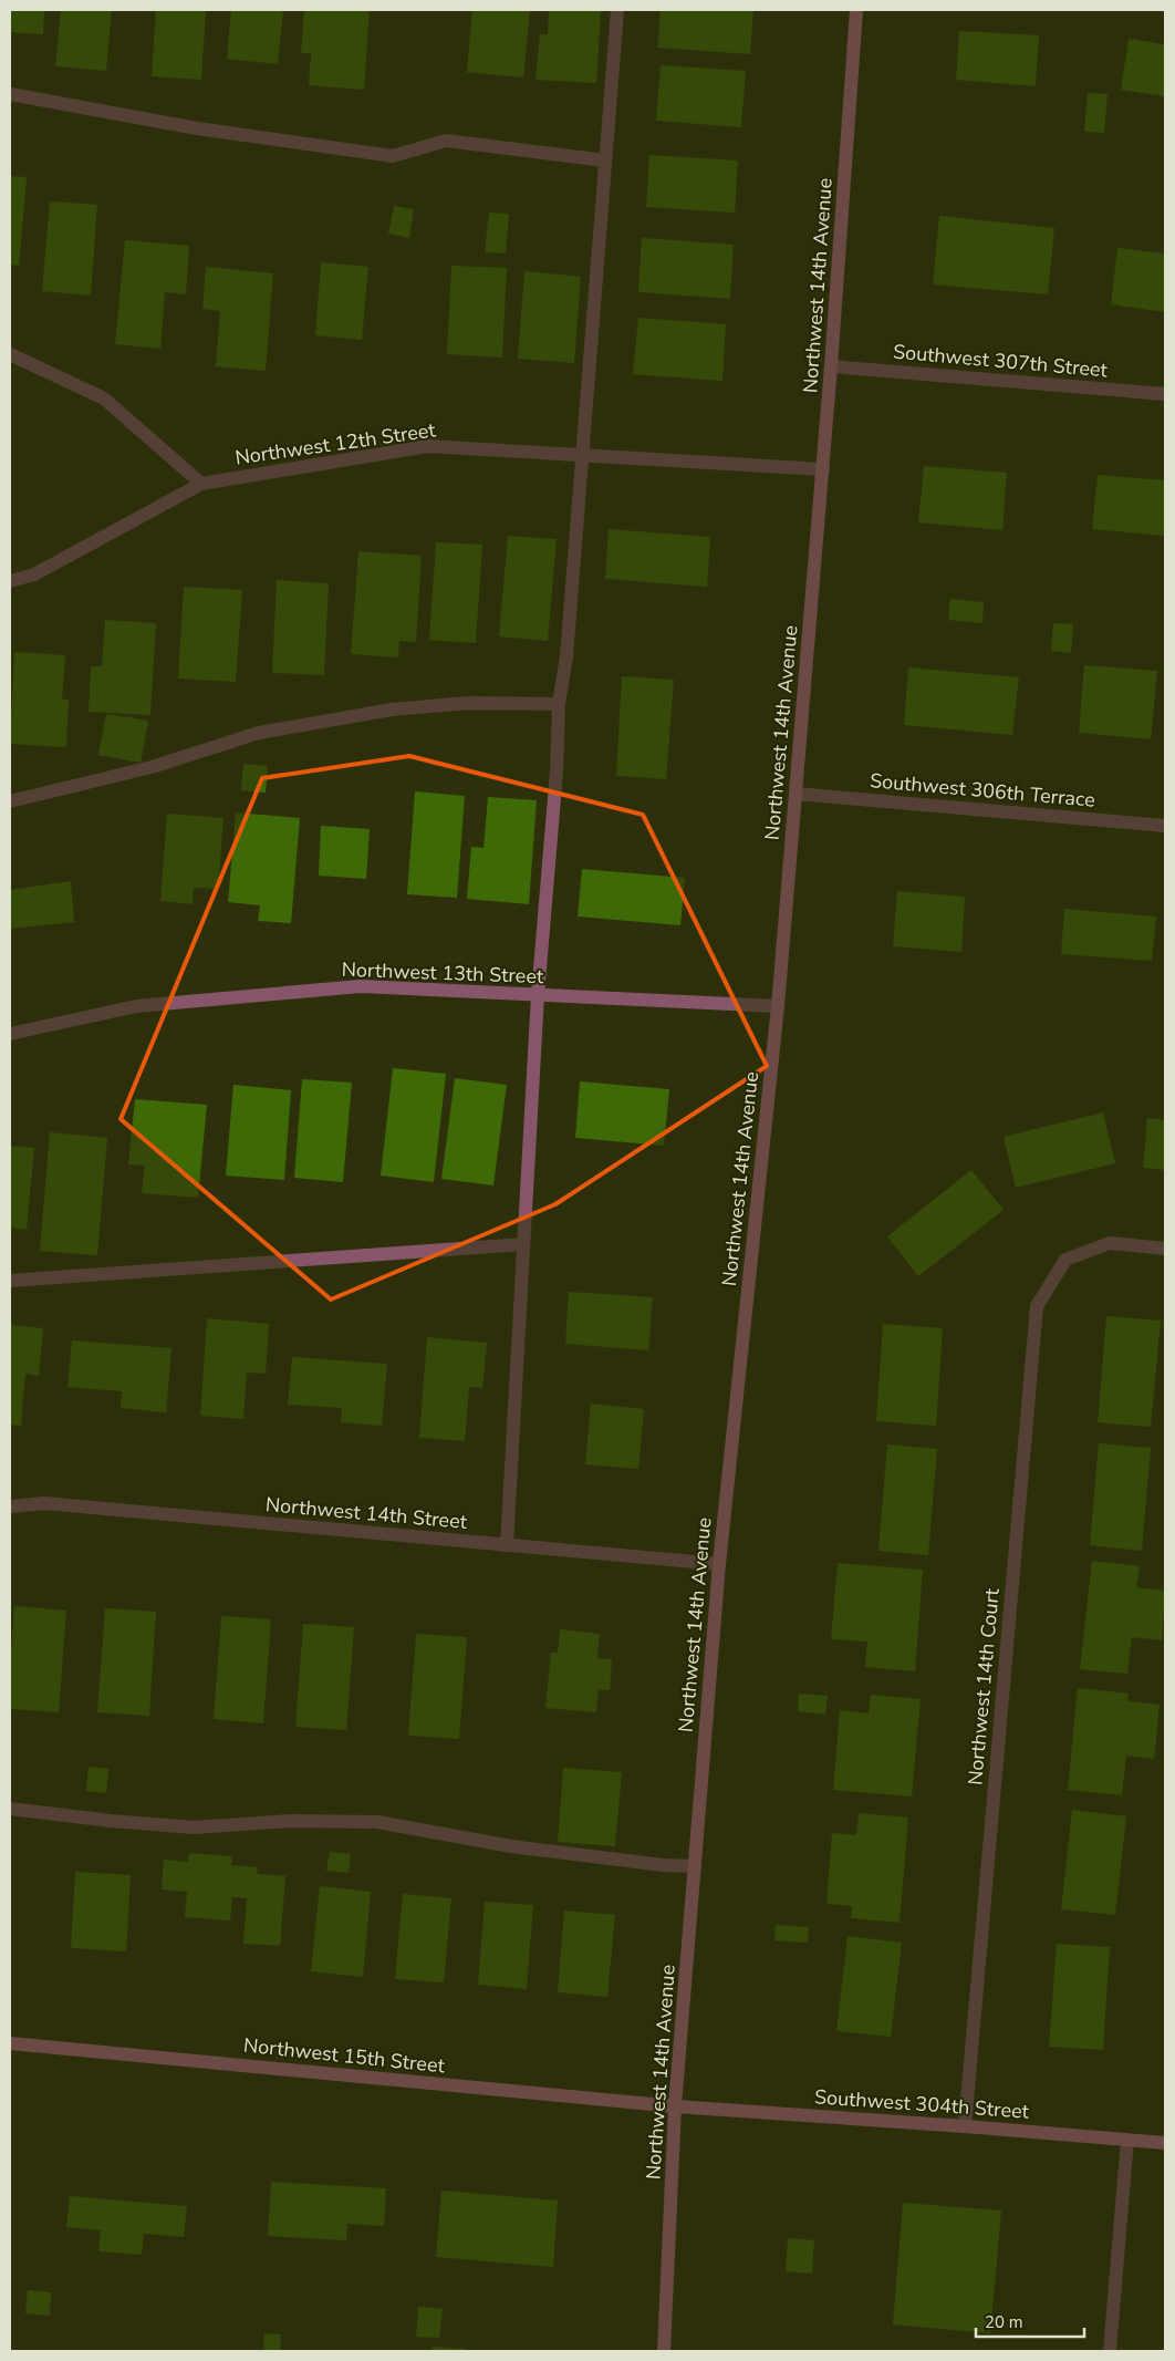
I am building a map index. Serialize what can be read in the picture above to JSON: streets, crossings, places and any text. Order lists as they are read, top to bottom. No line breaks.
{"streets":{"street":["Northwest 14th Avenue","Southwest 307th Street","Northwest 12th Street","Southwest 306th Terrace","Northwest 13th Street","Northwest 14th Street","Northwest 14th Court","Northwest 15th Street","Southwest 304th Street"]},"crossings":[["Northwest 14th Avenue","Southwest 307th Street"],["Northwest 14th Avenue","Northwest 12th Street"],["Northwest 14th Avenue","Southwest 306th Terrace"],["Northwest 14th Avenue","Northwest 13th Street"],["Northwest 14th Avenue","Northwest 14th Street"],["Northwest 14th Avenue","Northwest 15th Street"],["Northwest 14th Avenue","Southwest 304th Street"],["Northwest 14th Court","Southwest 304th Street"],["Northwest 15th Street","Southwest 304th Street"]],"scale_bar":"20 m"}
